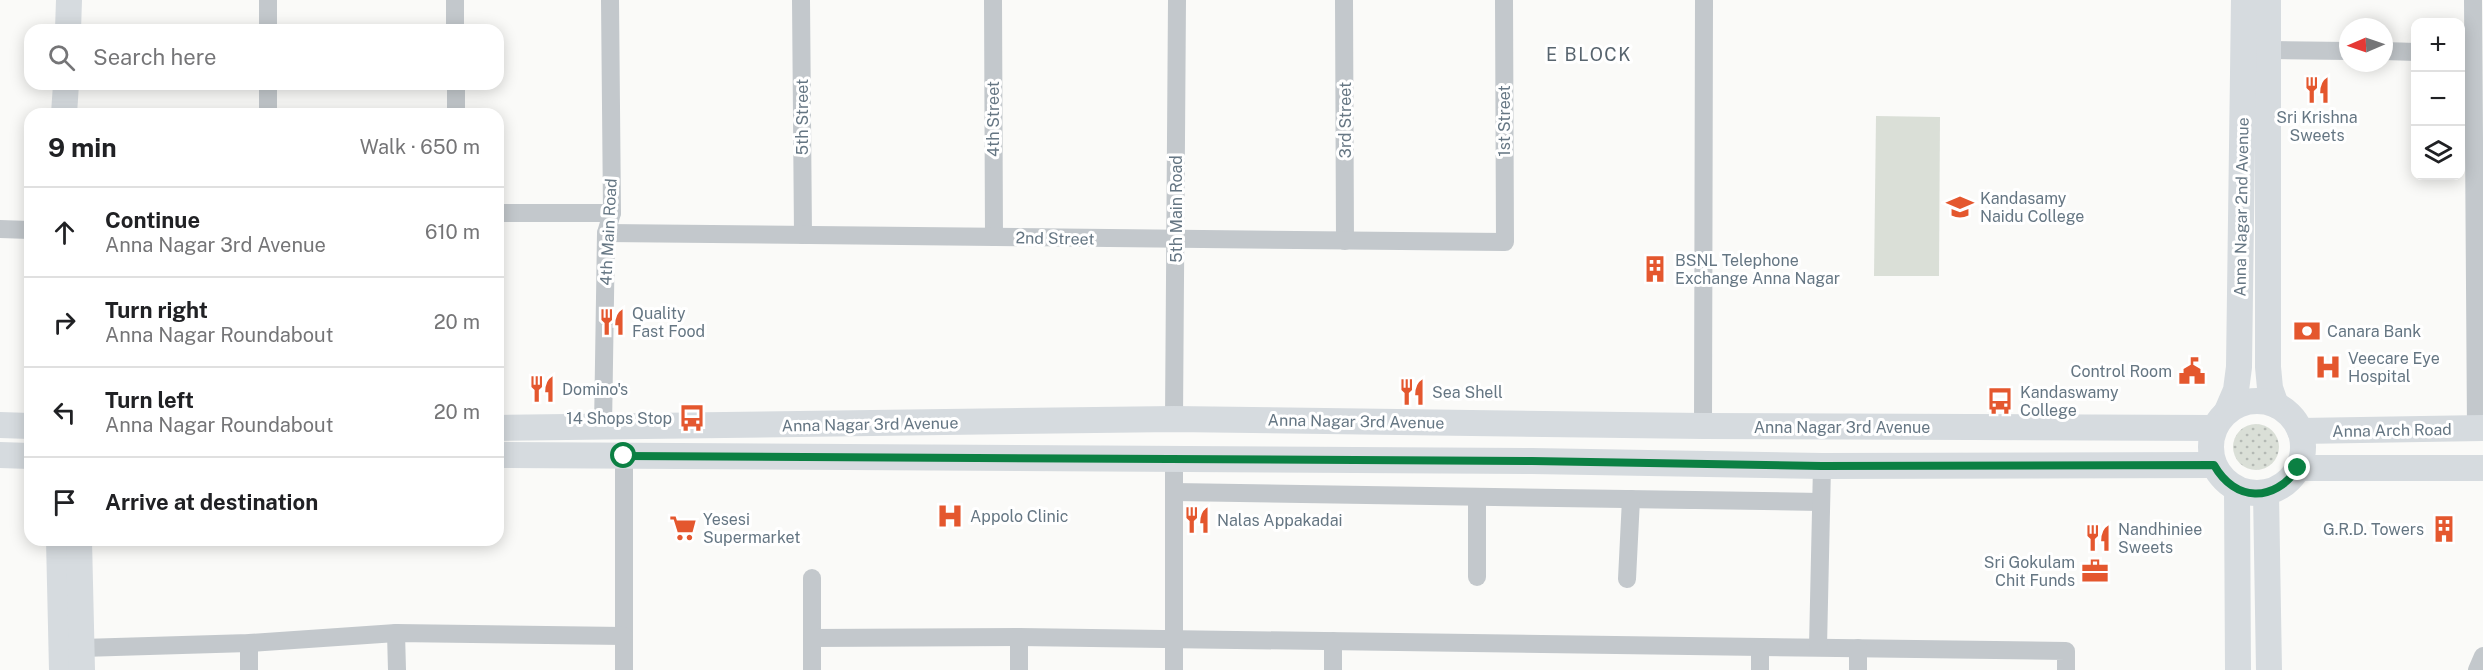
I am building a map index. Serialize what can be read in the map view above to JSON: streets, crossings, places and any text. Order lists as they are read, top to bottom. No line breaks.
{"streets":{"main road":["Anna Nagar 2nd Avenue","Anna Nagar 3rd Avenue","Anna Arch Road"],"street":["5th Street","4th Street","3rd Street","1st Street","5th Main Road","4th Main Road","2nd Street"]},"crossings":[["5th Street","2nd Street"],["4th Street","2nd Street"],["3rd Street","2nd Street"],["1st Street","2nd Street"],["Anna Nagar 2nd Avenue","Anna Nagar 3rd Avenue"],["Anna Nagar 2nd Avenue","Anna Arch Road"],["5th Main Road","2nd Street"],["5th Main Road","Anna Nagar 3rd Avenue"],["4th Main Road","2nd Street"],["4th Main Road","Anna Nagar 3rd Avenue"],["Anna Nagar 3rd Avenue","Anna Arch Road"]],"districts":["E BLOCK"],"places":{"restaurant":["Sri Krishna Sweets","Quality Fast Food","Domino's","Sea Shell","Nalas Appakadai","Nandhiniee Sweets"],"school or university":["Kandasamy Naidu College"],"building":["BSNL Telephone Exchange Anna Nagar","G.R.D. Towers"],"bank":["Canara Bank"],"hospital":["Veecare Eye Hospital","Appolo Clinic"],"public building":["Control Room"],"bus stop":["Kandaswamy College","14 Shops Stop"],"supermarket":["Yesesi Supermarket"],"office":["Sri Gokulam Chit Funds"]},"north":"left","page":{"map_buttons":["+","−"],"search":"Search here","heading":["9 min","Walk · 650 m"],"list":[["Continue","Anna Nagar 3rd Avenue","610 m"],["Turn right","Anna Nagar Roundabout","20 m"],["Turn left","Anna Nagar Roundabout","20 m"],"Arrive at destination"]}}
